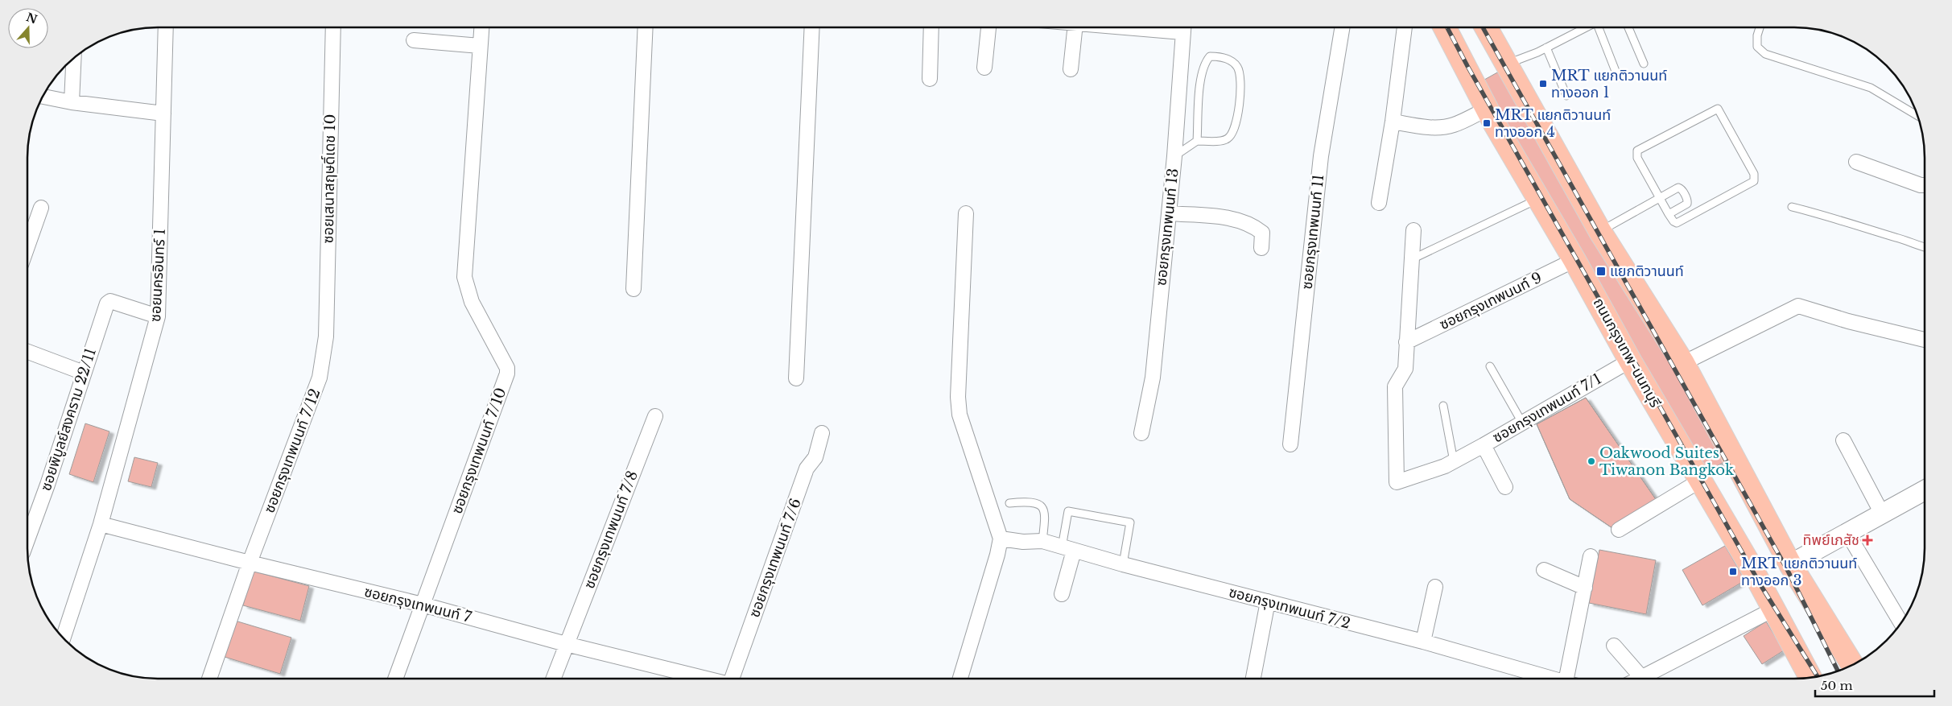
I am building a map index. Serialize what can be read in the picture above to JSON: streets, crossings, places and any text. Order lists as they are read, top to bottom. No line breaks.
{"streets":{"main road":["ถนนกรุงเทพ-นนทบุรี"],"street":["ซอยเสนาสฤษดิ์เดช 10","ซอยกรุงเทพนนท์ 13","ซอยกรุงเทพนนท์ 11","ซอยนครอินทร์ 1","ซอยกรุงเทพนนท์ 9","ซอยกรุงเทพนนท์ 7/1","ซอยพิบูลย์สงคราม 22/11","ซอยกรุงเทพนนท์ 7/12","ซอยกรุงเทพนนท์ 7/10","ซอยกรุงเทพนนท์ 7/8","ซอยกรุงเทพนนท์ 7/6","ซอยกรุงเทพนนท์ 7","ซอยกรุงเทพนนท์ 7/2"]},"crossings":[["ซอยเสนาสฤษดิ์เดช 10","ซอยกรุงเทพนนท์ 7/12"],["ซอยนครอินทร์ 1","ซอยพิบูลย์สงคราม 22/11"],["ซอยนครอินทร์ 1","ซอยกรุงเทพนนท์ 7"],["ซอยกรุงเทพนนท์ 9","ถนนกรุงเทพ-นนทบุรี"],["ถนนกรุงเทพ-นนทบุรี","ซอยกรุงเทพนนท์ 7/1"],["ซอยกรุงเทพนนท์ 7/12","ซอยกรุงเทพนนท์ 7"],["ซอยกรุงเทพนนท์ 7/10","ซอยกรุงเทพนนท์ 7"],["ซอยกรุงเทพนนท์ 7/8","ซอยกรุงเทพนนท์ 7"]],"places":{"transit":["MRT แยกติวานนท์ ทางออก 1","MRT แยกติวานนท์ ทางออก 4","แยกติวานนท์","MRT แยกติวานนท์ ทางออก 3"],"other":["Oakwood Suites Tiwanon Bangkok"],"health":["ทิพย์เภสัช"]},"scale_bar":"50 m","north":"top"}
